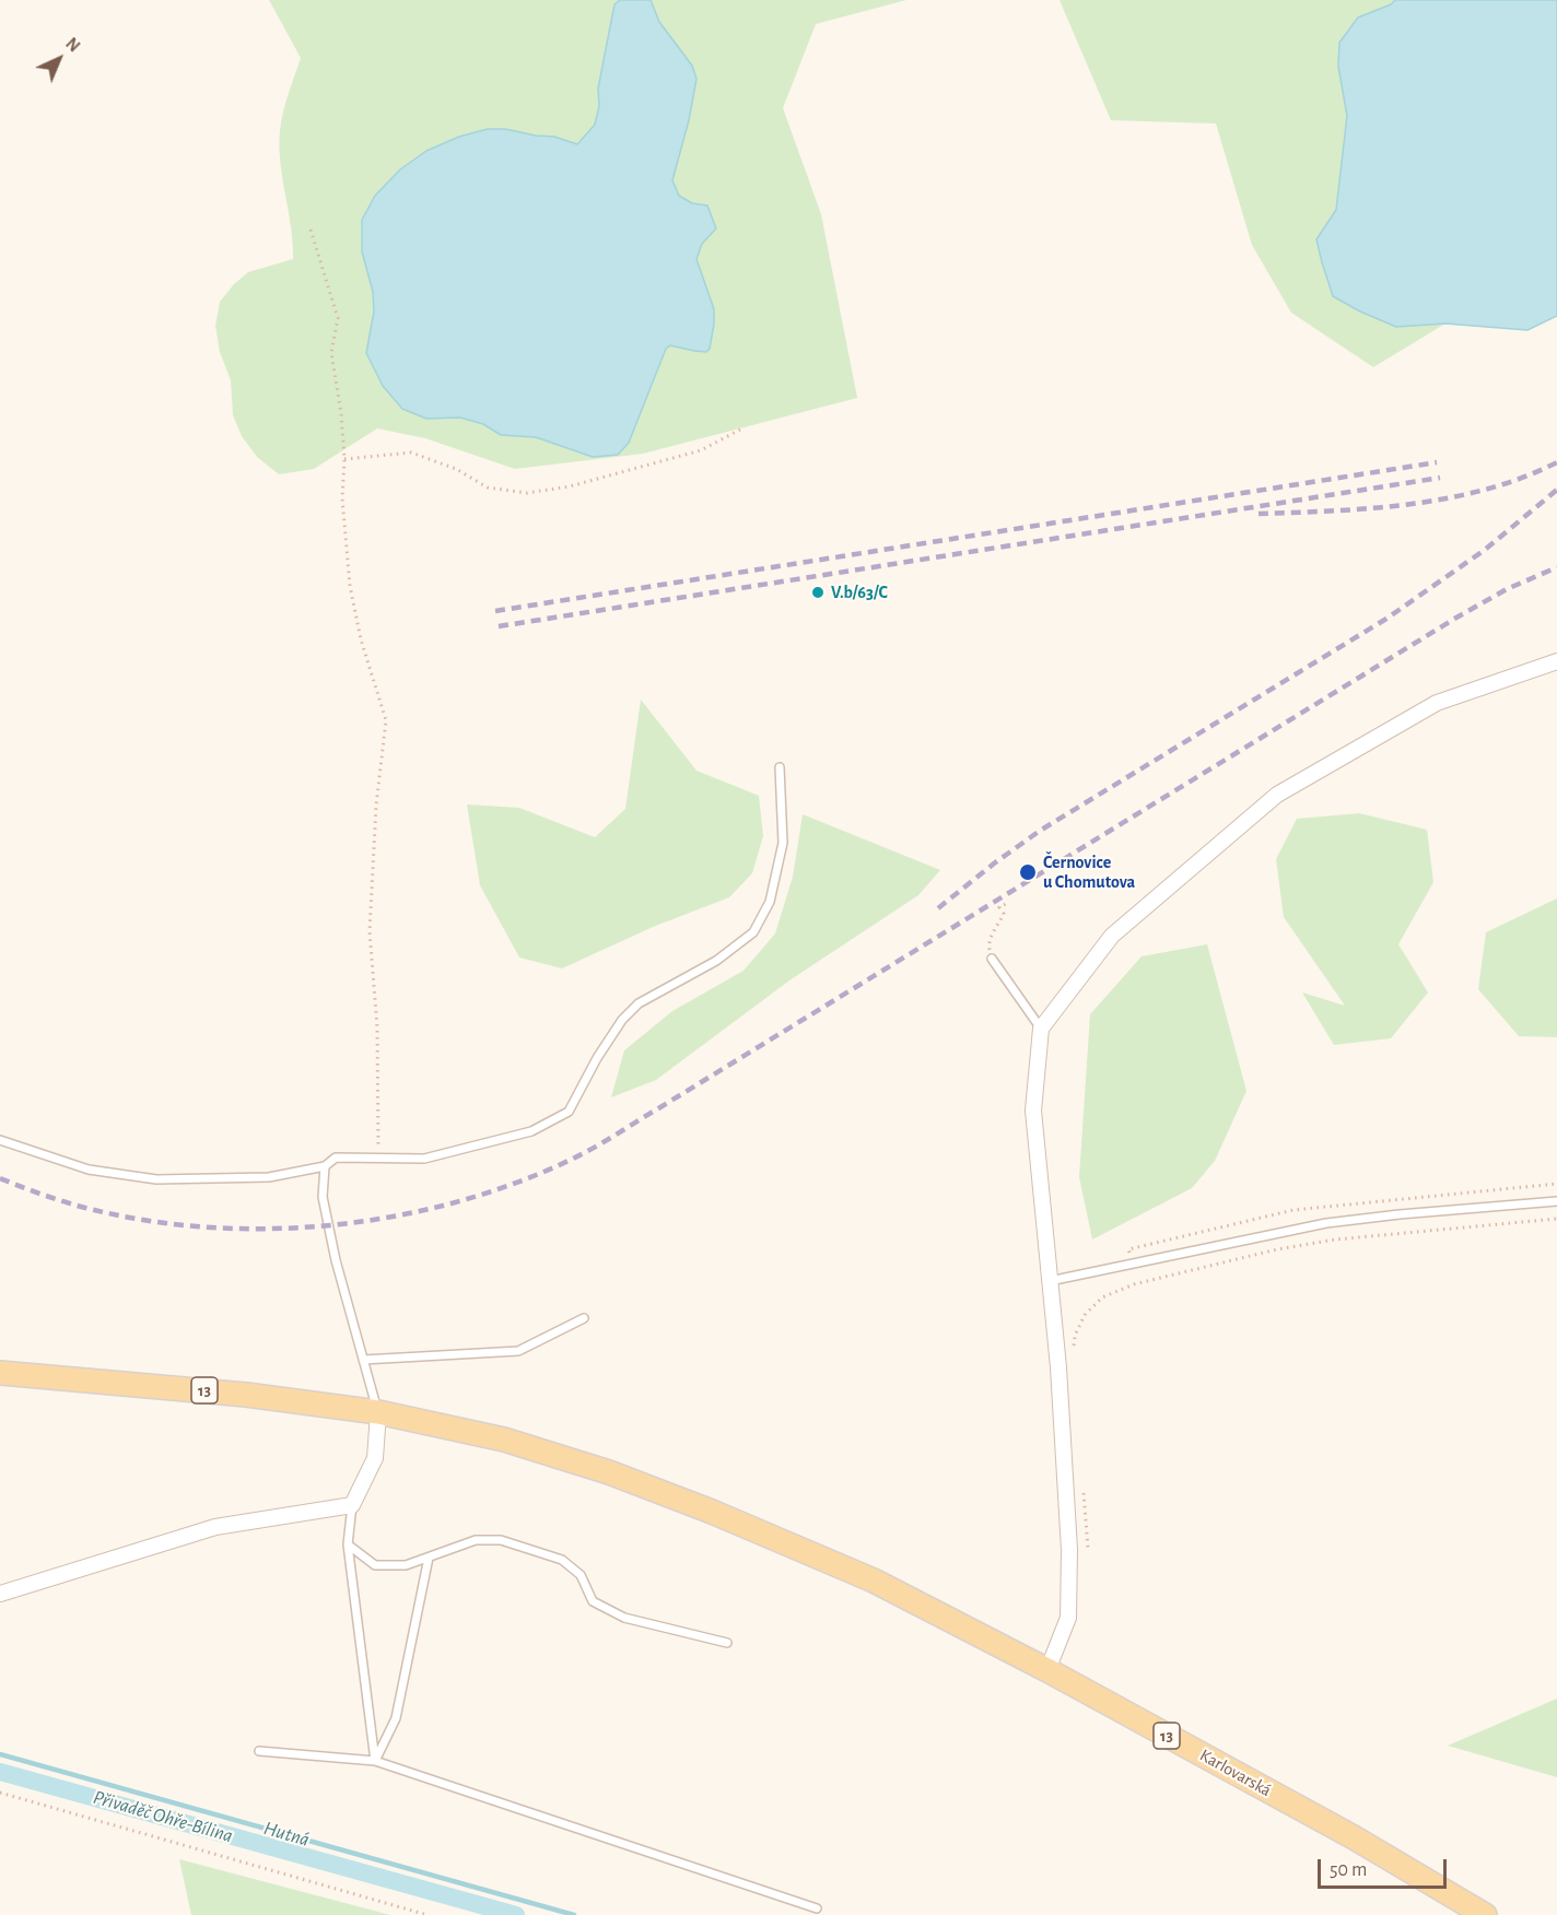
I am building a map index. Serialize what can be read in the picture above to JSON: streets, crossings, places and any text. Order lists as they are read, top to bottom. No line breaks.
{"streets":{"main road":["13","Karlovarská"]},"crossings":[["13","Karlovarská"]],"water":["Přivaděč Ohře-Bílina","Hutná"],"places":["V.b/63/C","Černovice u Chomutova"],"scale_bar":"50 m","north":"top right"}
